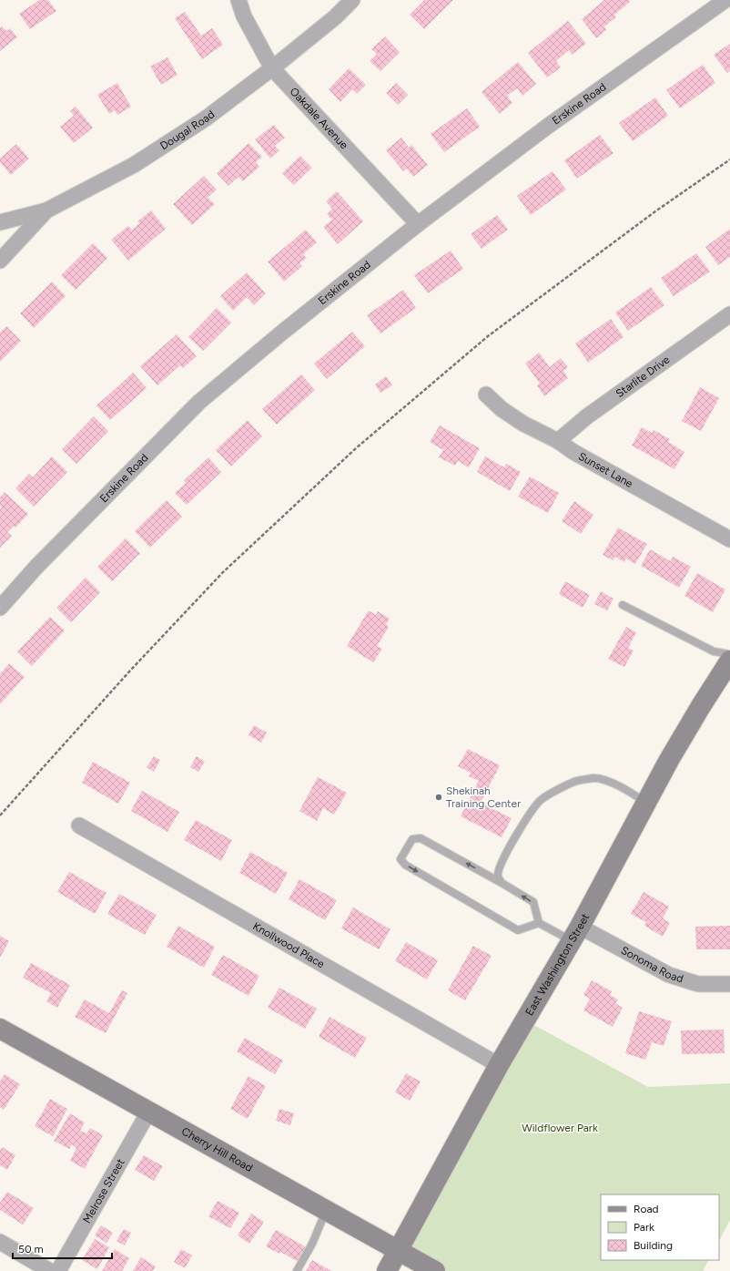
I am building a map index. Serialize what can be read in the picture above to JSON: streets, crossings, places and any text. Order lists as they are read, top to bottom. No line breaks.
{"streets":{"street":["Erskine Road","Oakdale Avenue","Dougal Road","Starlite Drive","Sunset Lane","Knollwood Place","Sonoma Road","East Washington Street","Cherry Hill Road","Melrose Street"]},"crossings":[["Erskine Road","Oakdale Avenue"],["Oakdale Avenue","Dougal Road"],["Starlite Drive","Sunset Lane"],["Knollwood Place","East Washington Street"],["Sonoma Road","East Washington Street"],["East Washington Street","Cherry Hill Road"],["Cherry Hill Road","Melrose Street"]],"parks":["Wildflower Park"],"places":["Shekinah Training Center"],"legend":["Road","Park","Building"],"scale_bar":"50 m"}
